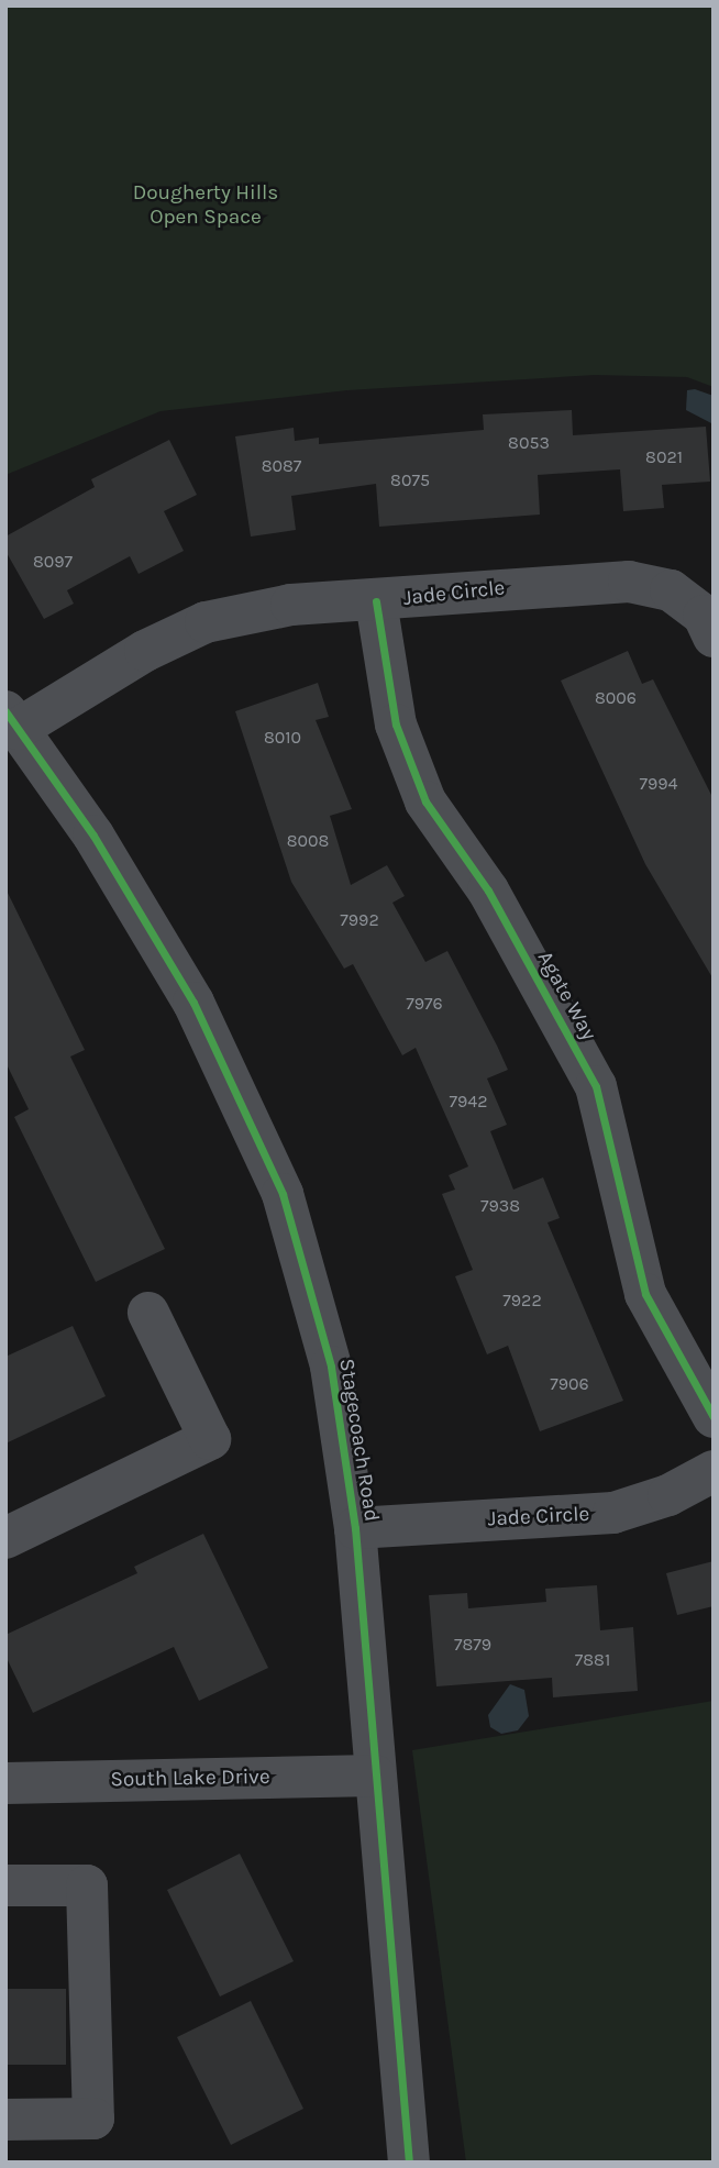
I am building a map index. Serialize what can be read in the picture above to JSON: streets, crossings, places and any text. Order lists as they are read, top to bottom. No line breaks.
{"streets":{"street":["Jade Circle","Agate Way","Stagecoach Road","South Lake Drive"]},"crossings":[["Jade Circle","Agate Way"],["Jade Circle","Stagecoach Road"],["Stagecoach Road","South Lake Drive"]],"parks":["Dougherty Hills Open Space"],"house_numbers":["8053","8021","8087","8075","8097","8006","8010","7994","8008","7992","7976","7942","7938","7922","7906","7879","7881"]}
